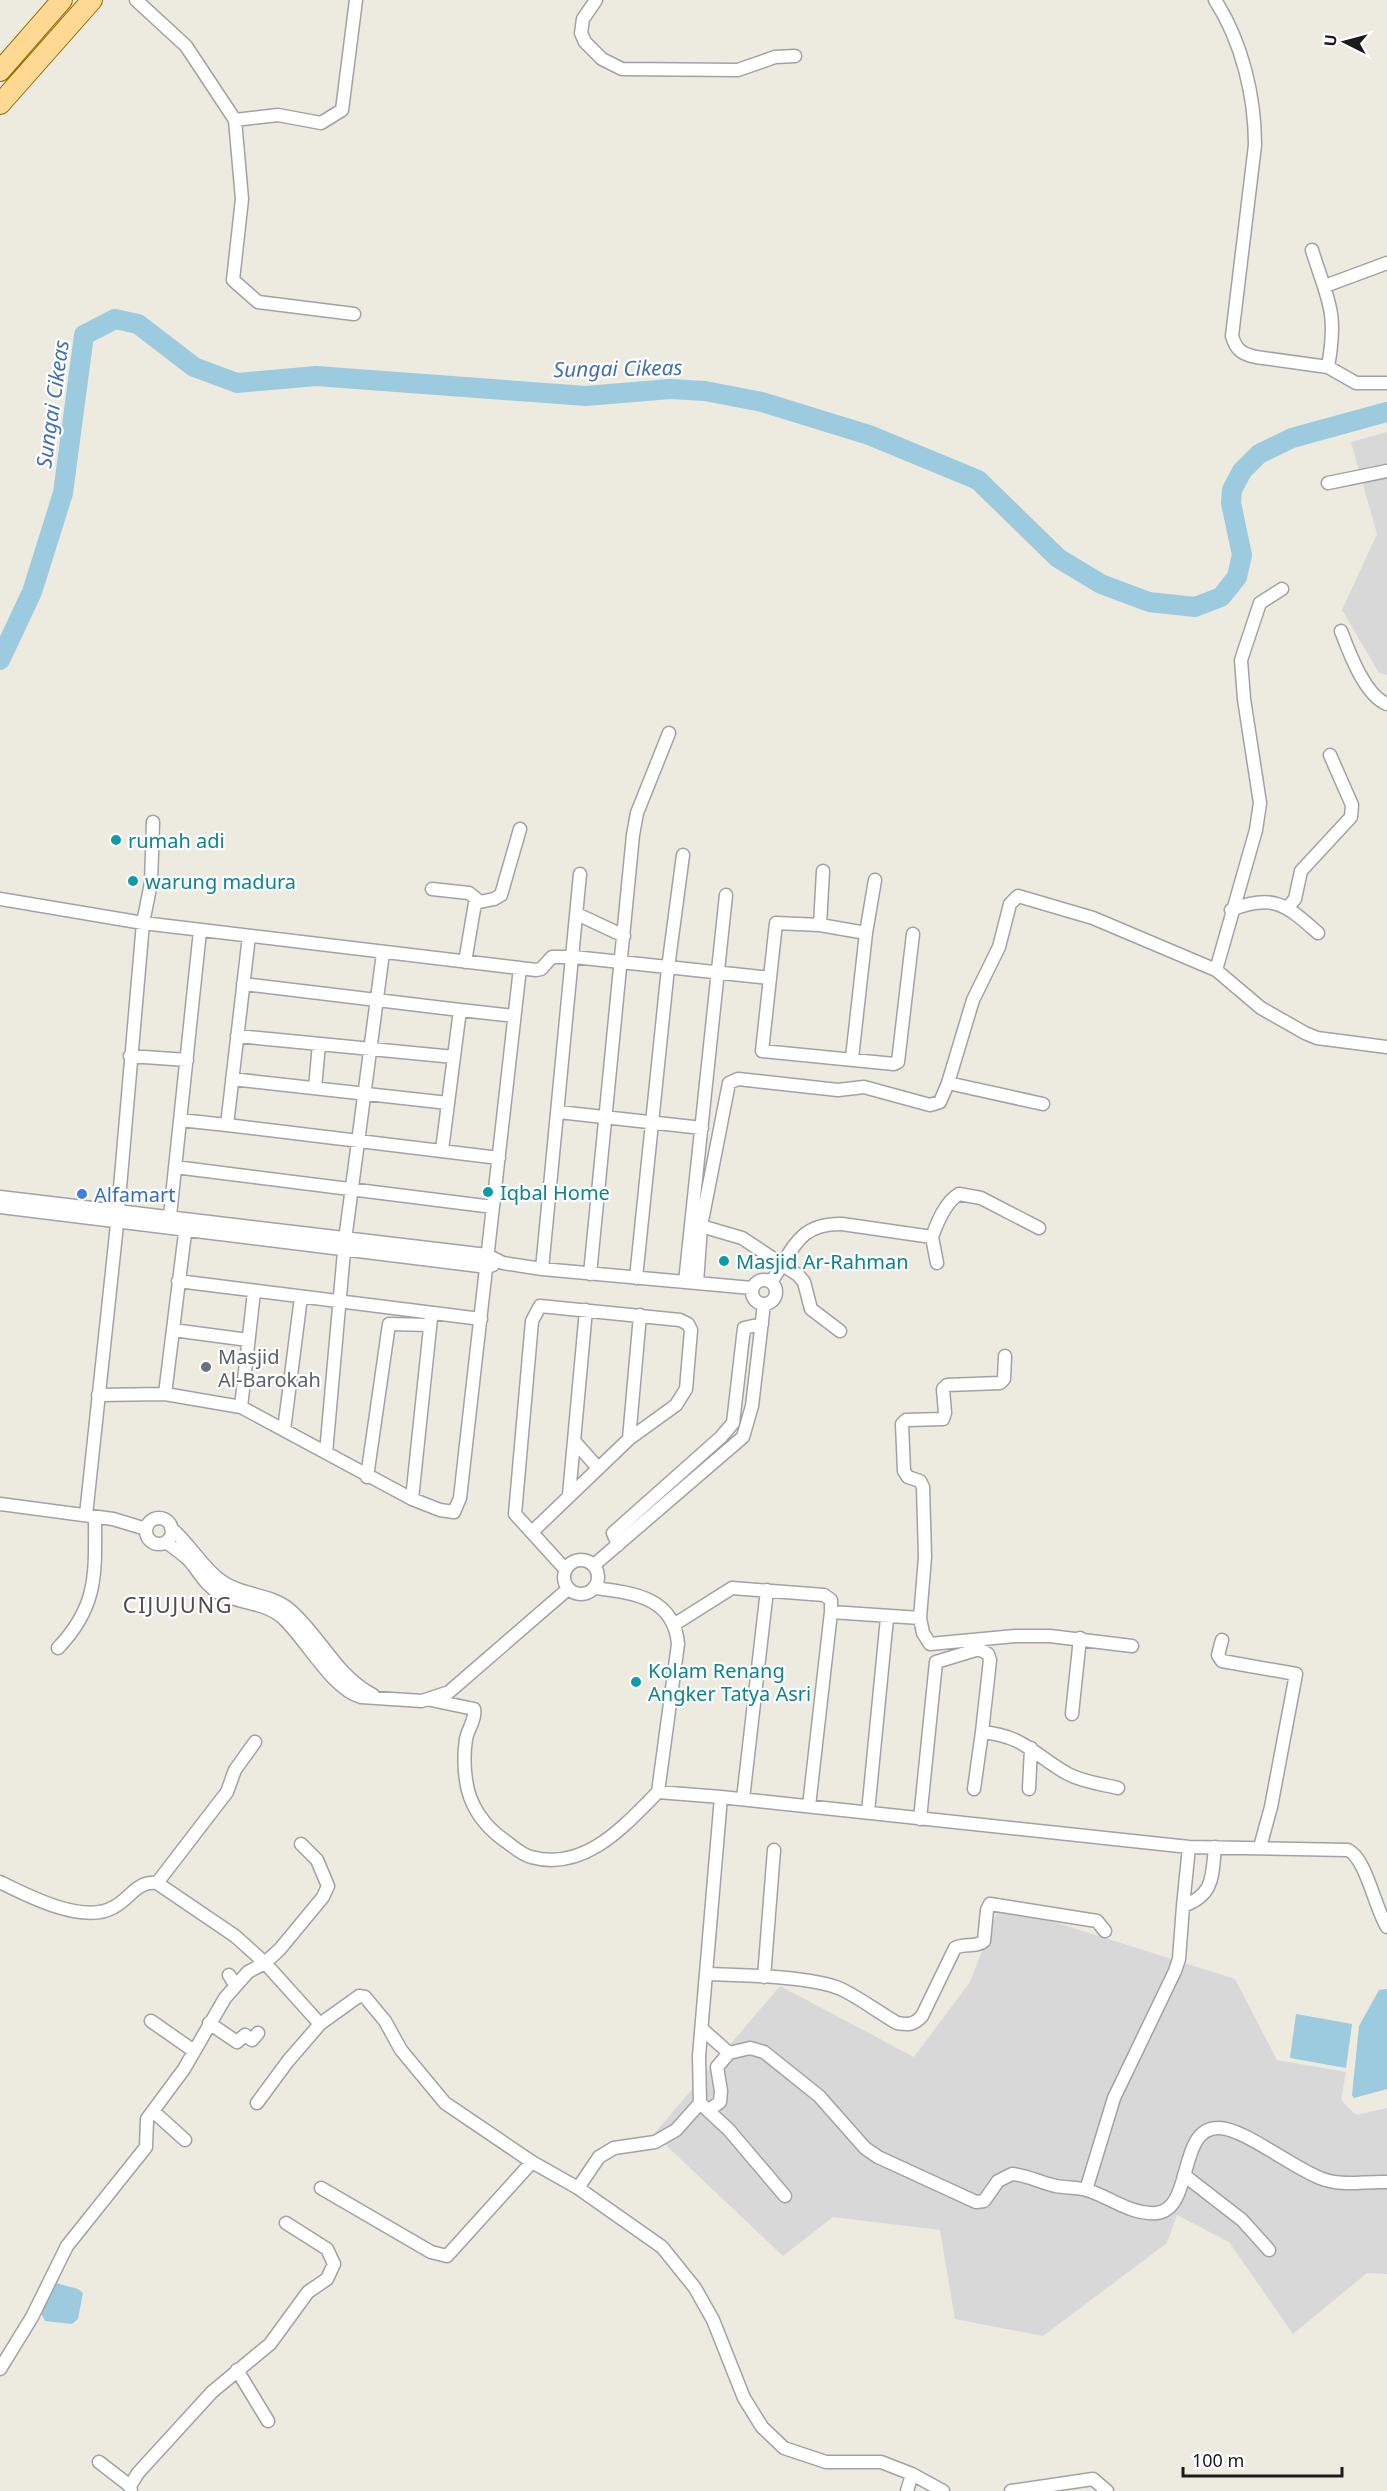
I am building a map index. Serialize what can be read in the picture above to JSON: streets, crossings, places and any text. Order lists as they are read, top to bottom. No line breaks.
{"districts":["CIJUJUNG"],"water":["Sungai Cikeas"],"places":["rumah adi","warung madura","Iqbal Home","Alfamart","Masjid Ar-Rahman","Masjid Al-Barokah","Kolam Renang Angker Tatya Asri"],"scale_bar":"100 m","north":"left"}
